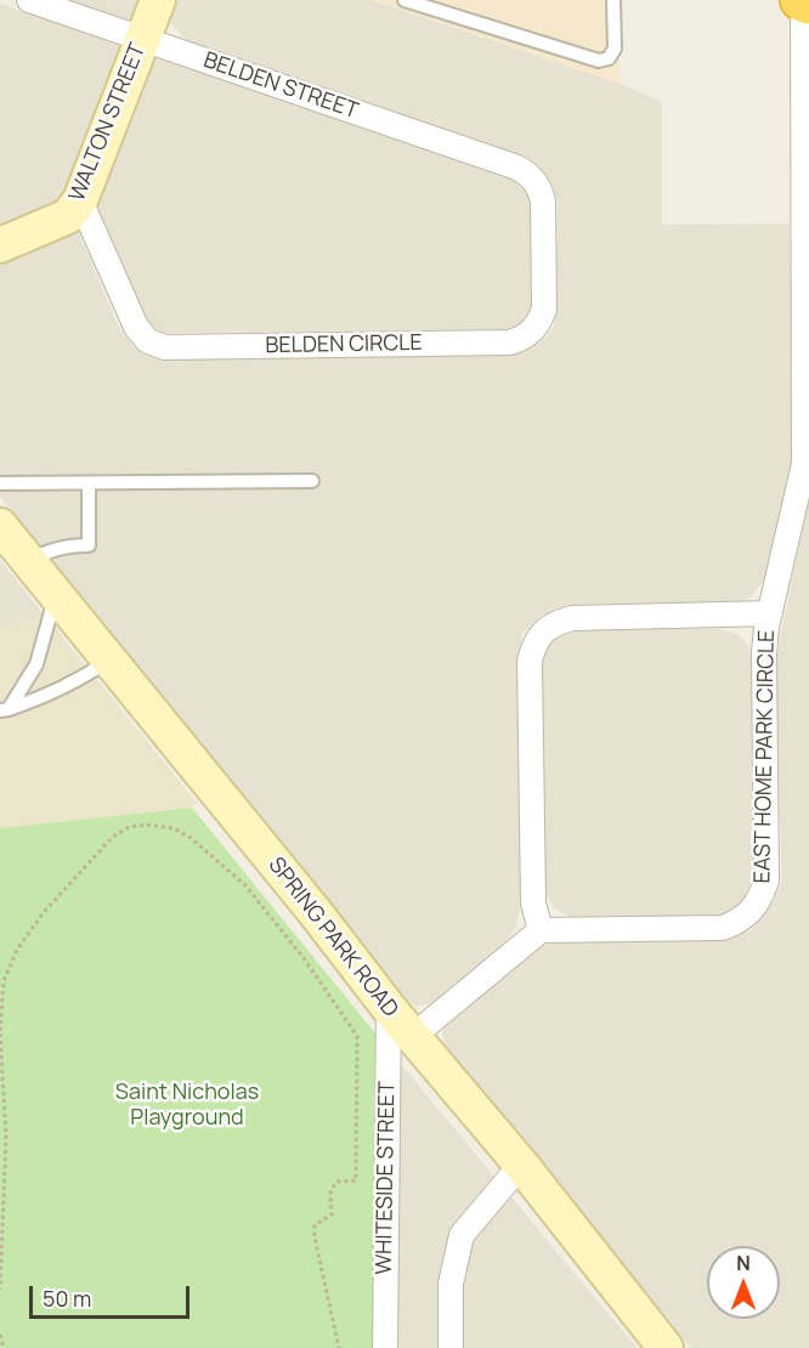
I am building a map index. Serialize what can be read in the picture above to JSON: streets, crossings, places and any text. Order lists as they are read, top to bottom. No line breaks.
{"streets":{"main road":["WALTON STREET","SPRING PARK ROAD"],"street":["BELDEN STREET","BELDEN CIRCLE","EAST HOME PARK CIRCLE","WHITESIDE STREET"]},"crossings":[["BELDEN STREET","WALTON STREET"],["BELDEN STREET","BELDEN CIRCLE"],["WALTON STREET","BELDEN CIRCLE"],["SPRING PARK ROAD","WHITESIDE STREET"]],"parks":["Saint Nicholas Playground"],"scale_bar":"50 m","north":"top"}
